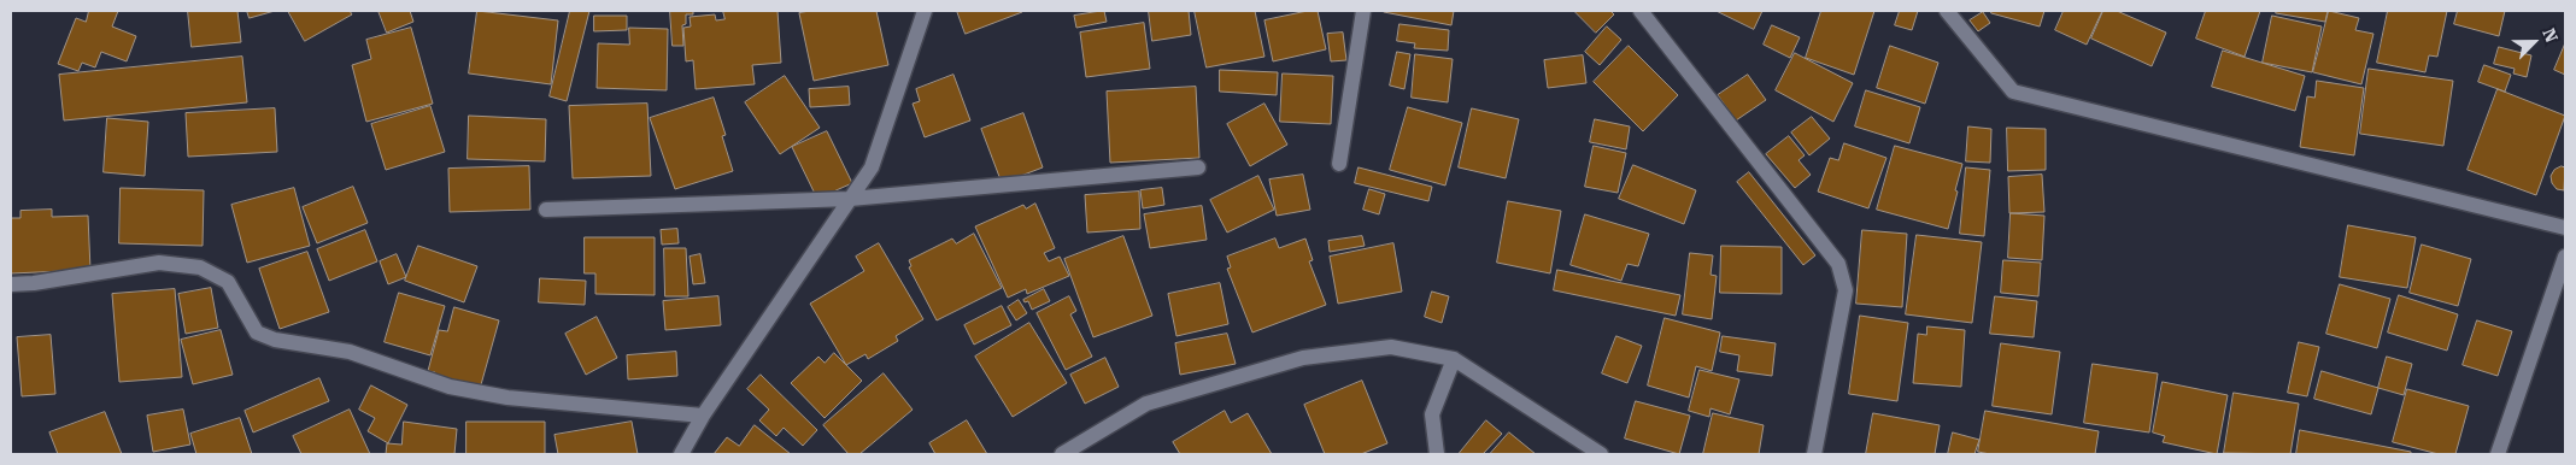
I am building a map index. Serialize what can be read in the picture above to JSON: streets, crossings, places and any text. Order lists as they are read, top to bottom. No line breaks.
{"north":"top right"}
